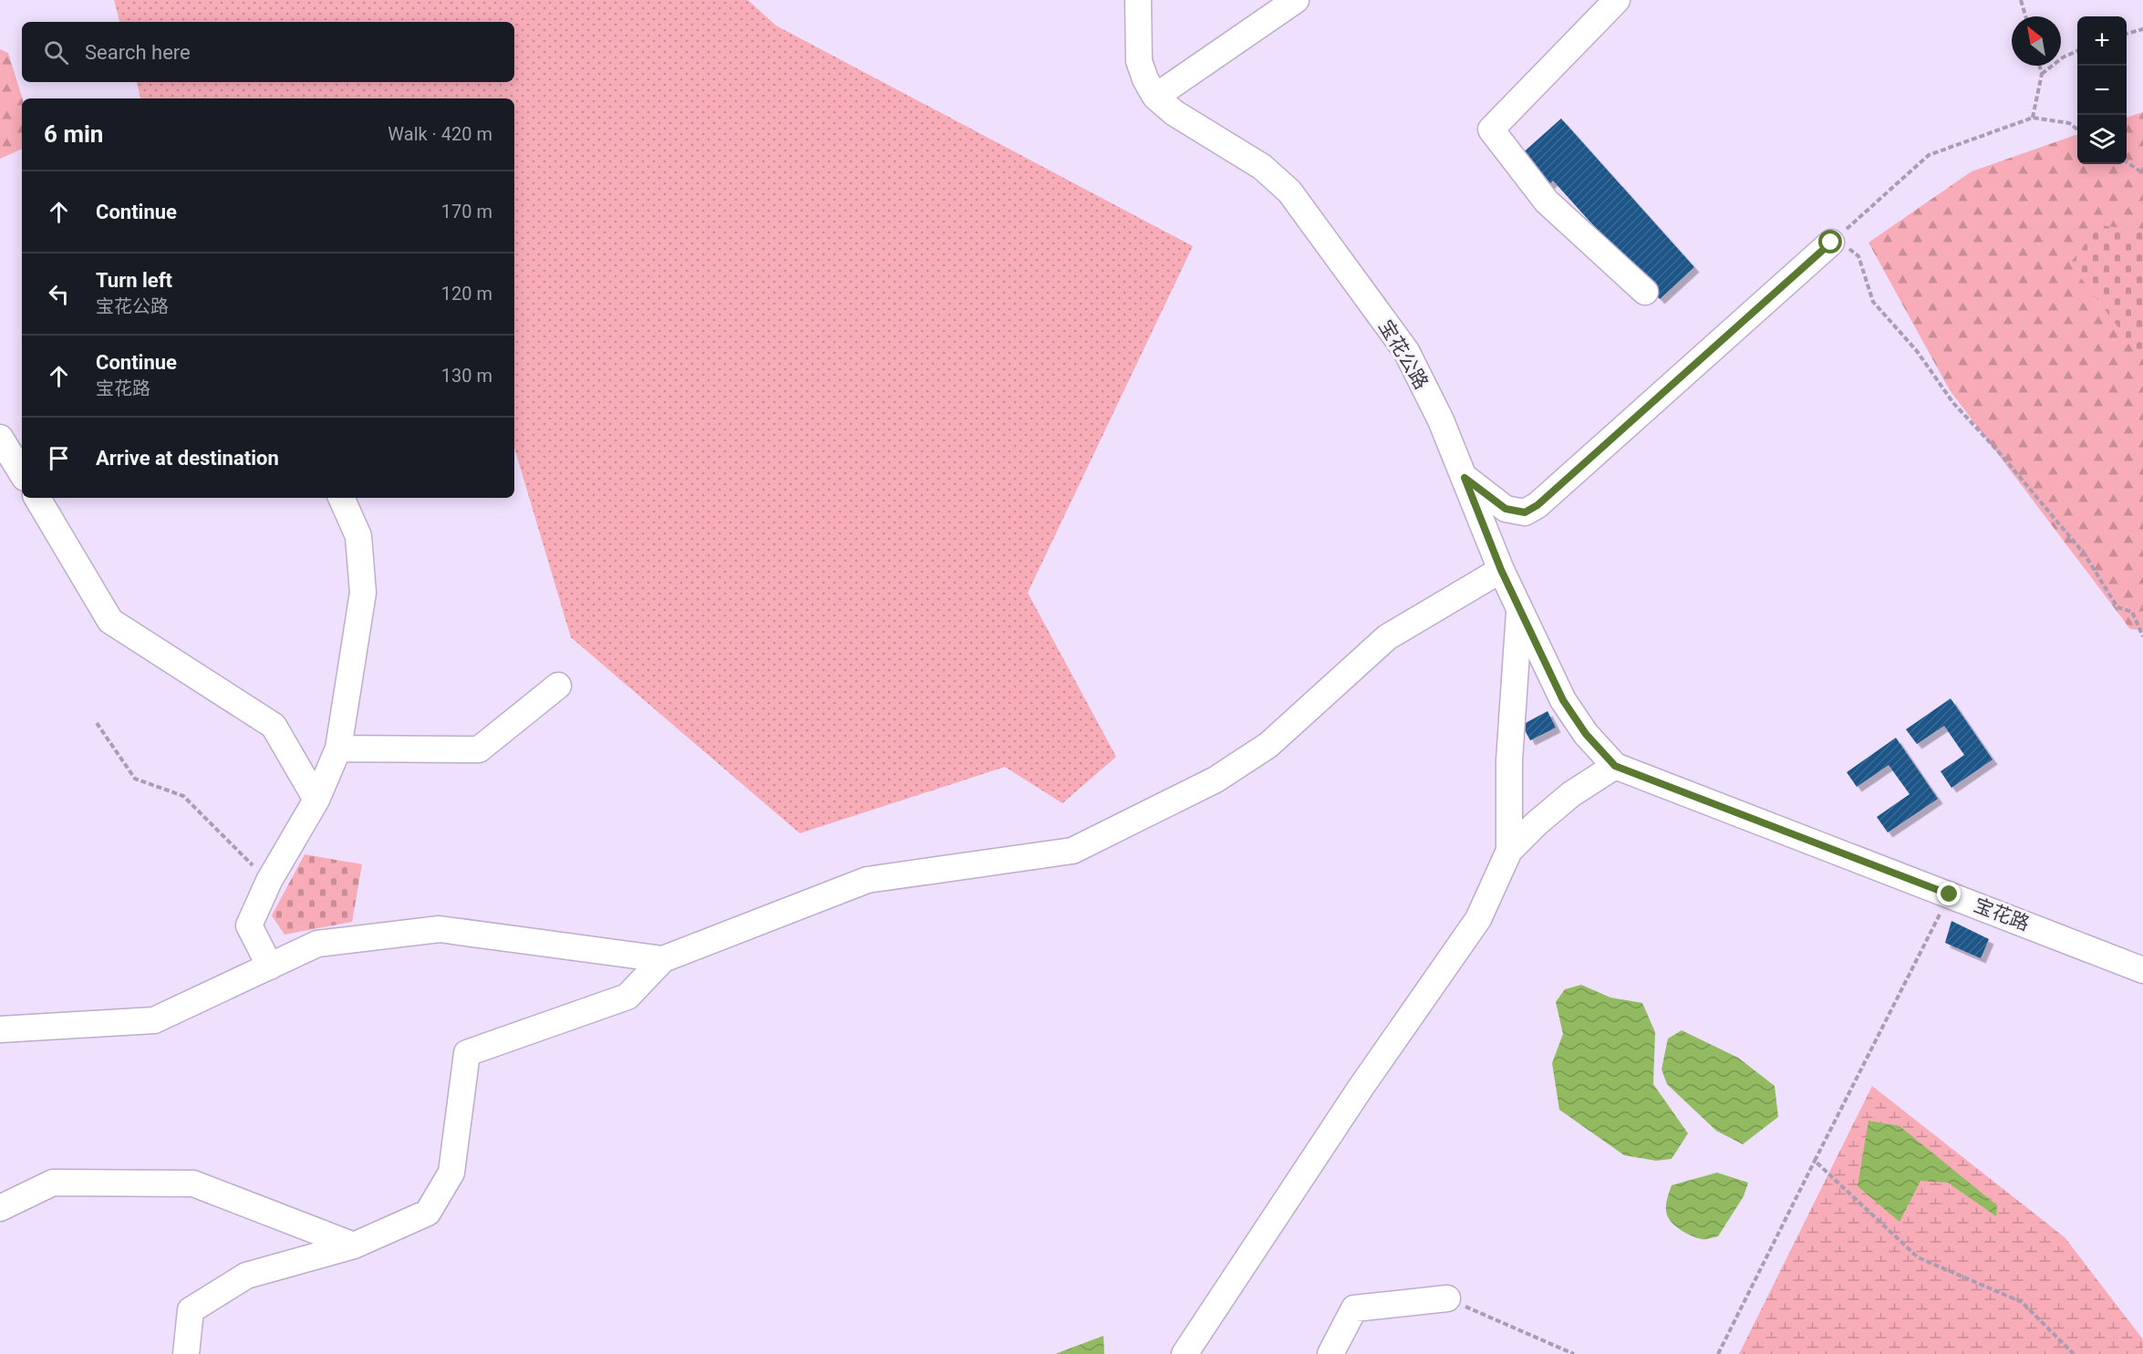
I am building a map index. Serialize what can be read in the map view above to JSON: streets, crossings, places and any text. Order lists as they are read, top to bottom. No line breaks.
{"streets":{"street":["宝花公路","宝花路"]},"crossings":[["宝花公路","宝花路"]],"north":"top left","page":{"map_buttons":["+","−"],"search":"Search here","heading":["6 min","Walk · 420 m"],"list":[["Continue","170 m"],["Turn left","宝花公路","120 m"],["Continue","宝花路","130 m"],"Arrive at destination"]}}
